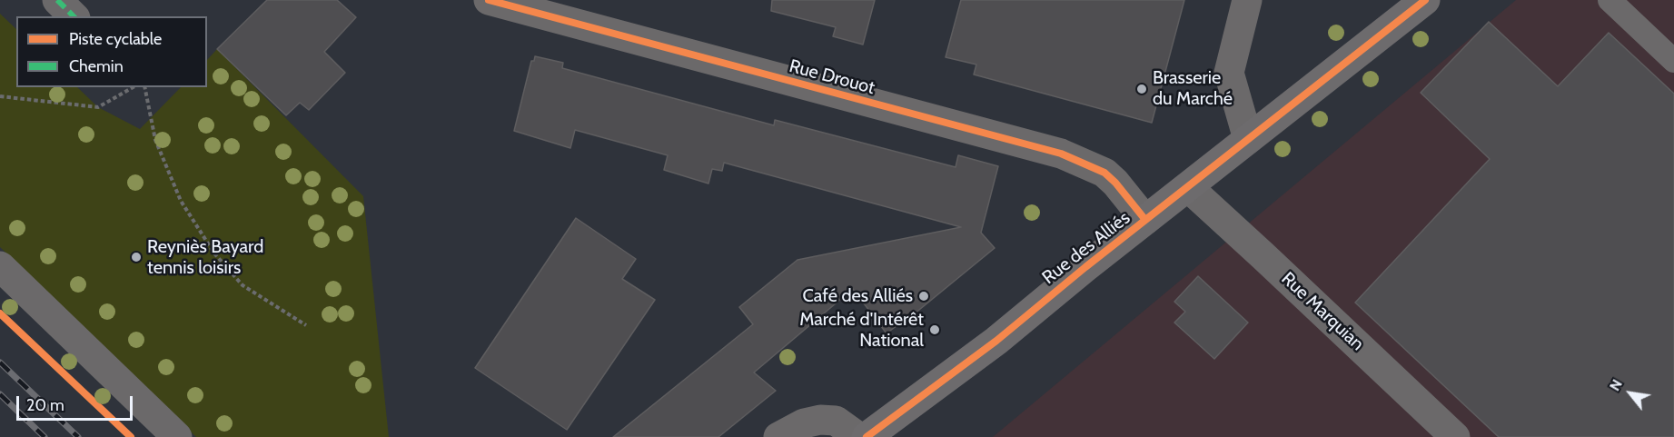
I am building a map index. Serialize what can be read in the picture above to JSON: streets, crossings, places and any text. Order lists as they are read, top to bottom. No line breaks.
{"streets":{"main road":["Rue des Alliés"],"street":["Rue Drouot","Rue Marquian"]},"crossings":[["Rue Drouot","Rue des Alliés"],["Rue des Alliés","Rue Marquian"]],"places":["Brasserie du Marché","Reyniès Bayard tennis loisirs","Café des Alliés","Marché d'Intérêt National"],"legend":["Piste cyclable","Chemin"],"scale_bar":"20 m","north":"top left"}
